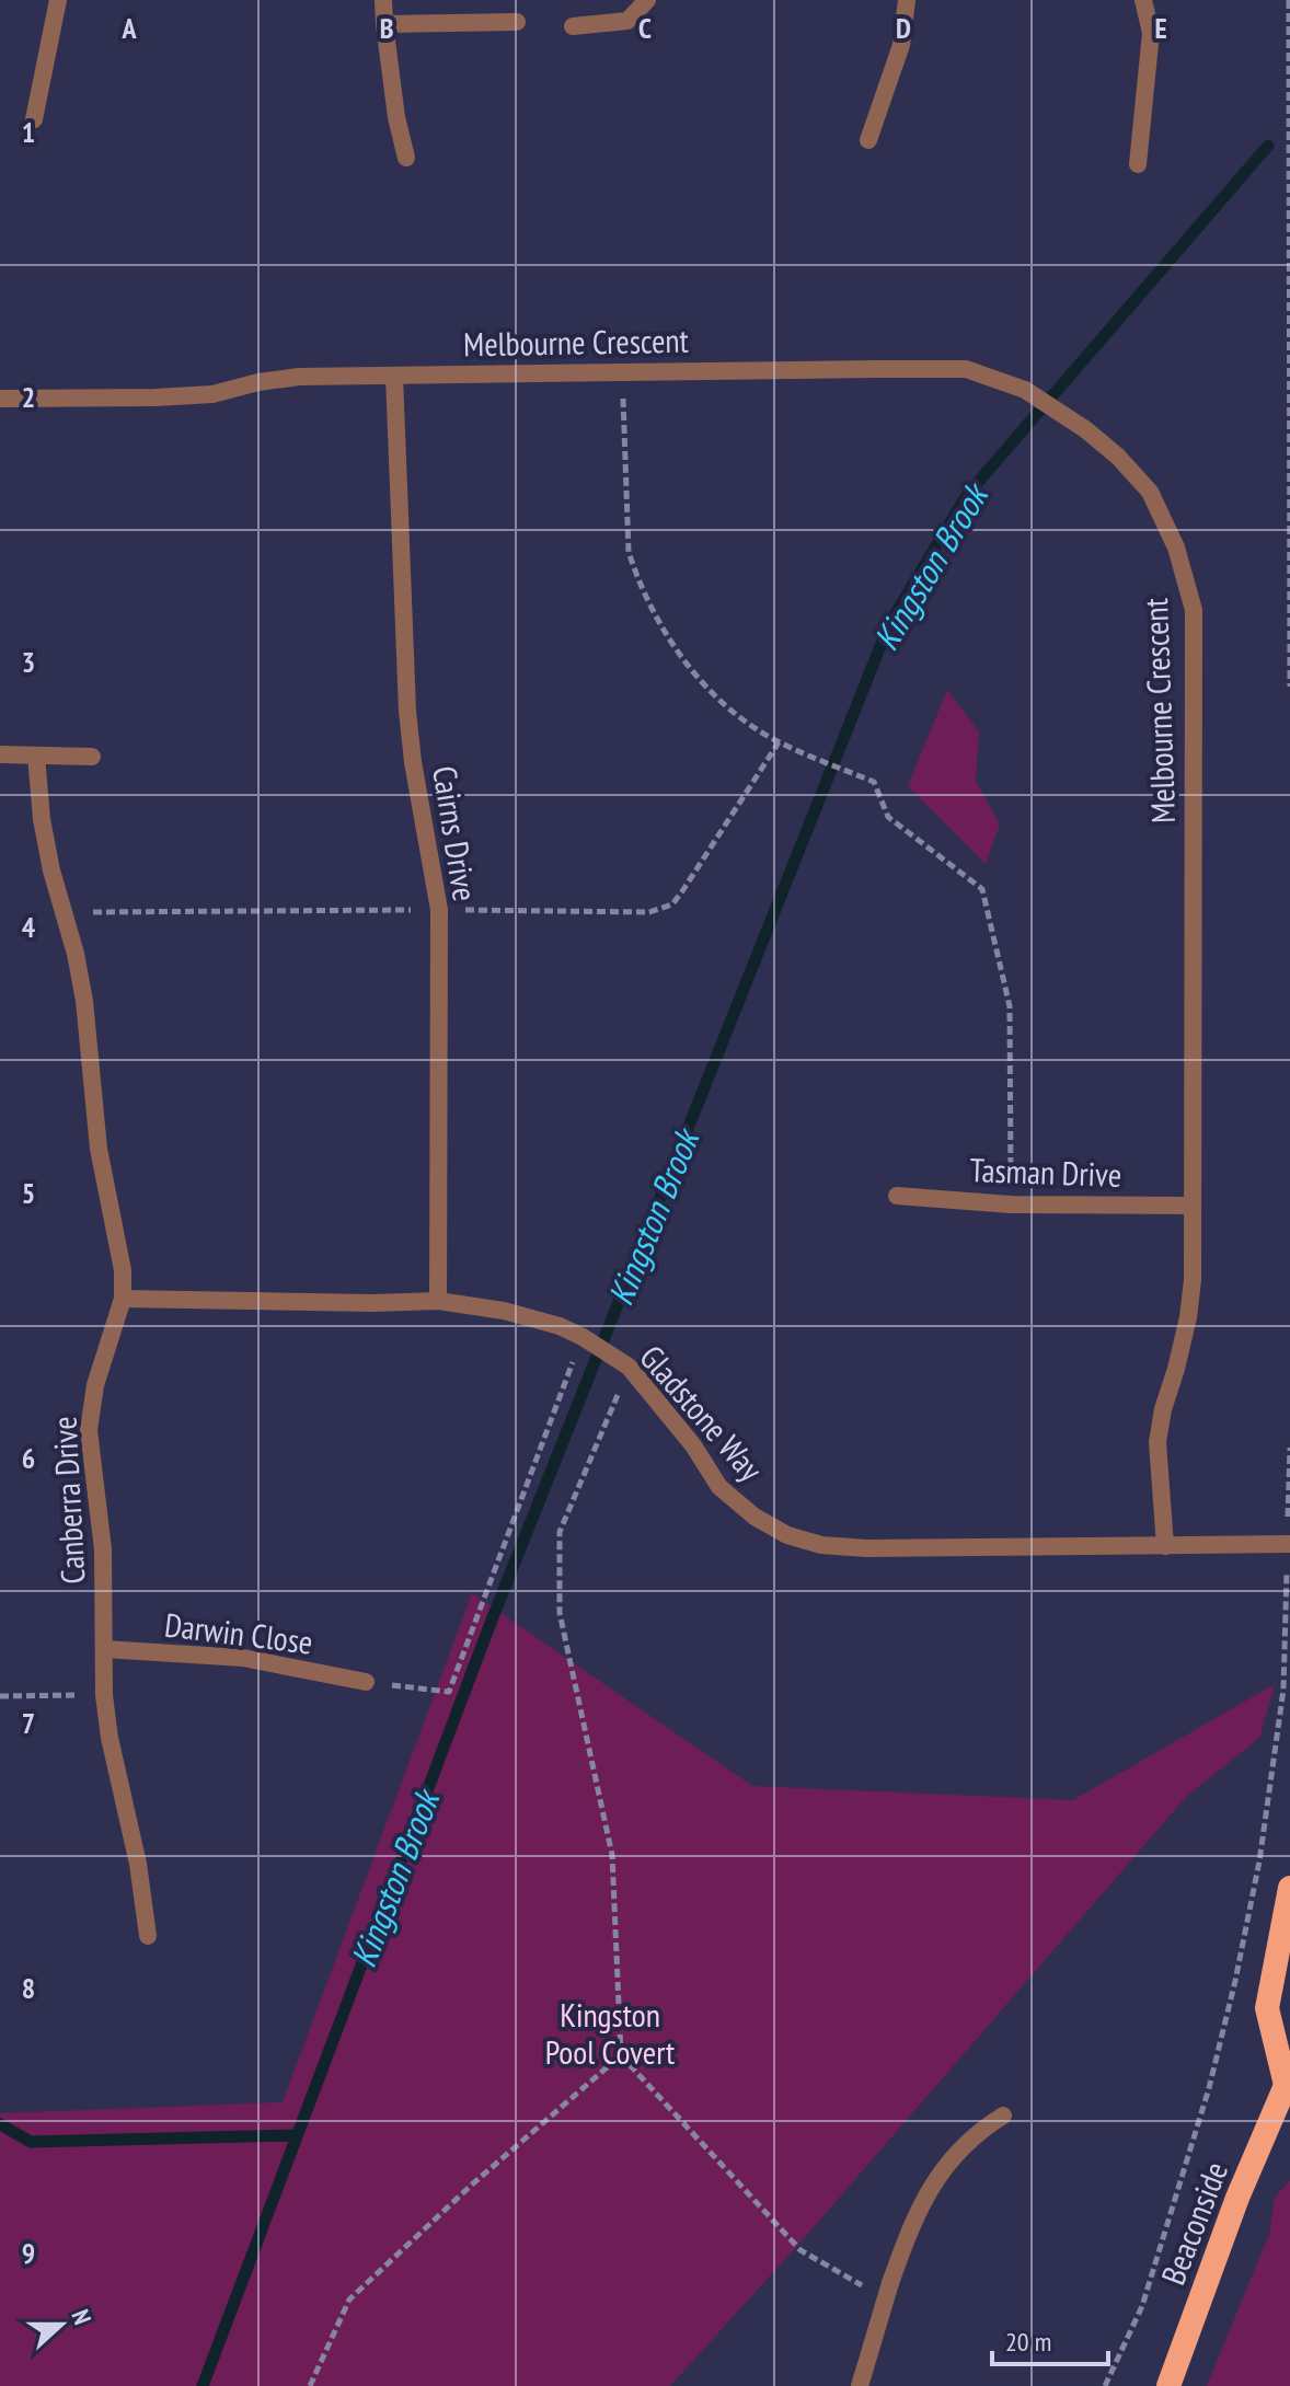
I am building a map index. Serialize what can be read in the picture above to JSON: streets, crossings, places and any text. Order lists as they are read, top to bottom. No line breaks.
{"streets":{"highway":["Beaconside"],"street":["Melbourne Crescent","Cairns Drive","Tasman Drive","Gladstone Way","Canberra Drive","Darwin Close"]},"crossings":[["Melbourne Crescent","Cairns Drive"],["Melbourne Crescent","Tasman Drive"],["Melbourne Crescent","Gladstone Way"],["Cairns Drive","Gladstone Way"],["Gladstone Way","Canberra Drive"],["Canberra Drive","Darwin Close"]],"water":["Kingston Brook"],"parks":["Kingston Pool Covert"],"scale_bar":"20 m","north":"right","grid":{"columns":["A","B","C","D","E"],"rows":["1","2","3","4","5","6","7","8","9"]}}
